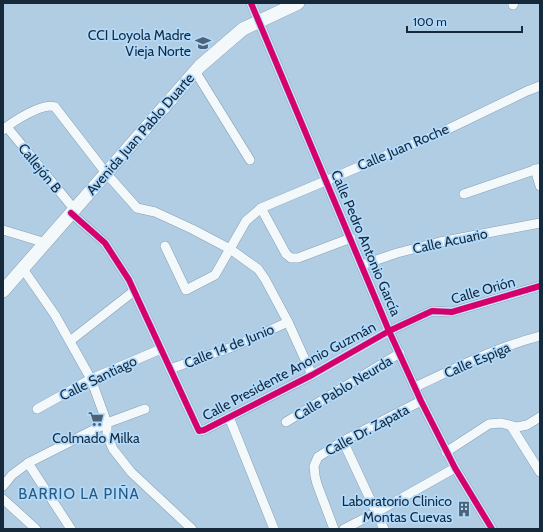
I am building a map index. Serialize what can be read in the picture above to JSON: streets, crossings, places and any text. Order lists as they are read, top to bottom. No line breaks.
{"streets":{"main road":["Avenida Juan Pablo Duarte"],"street":["Calle Juan Roche","Callejón B","Calle Acuario","Calle Pedro Antonio García","Calle Orión","Calle 14 de Junio","Calle Espiga","Calle Presidente Anonio Guzmán","Calle Santiago","Calle Pablo Neurda","Calle Dr. Zapata"]},"crossings":[["Avenida Juan Pablo Duarte","Callejón B"],["Avenida Juan Pablo Duarte","Calle Pedro Antonio García"],["Calle Juan Roche","Calle Pedro Antonio García"],["Callejón B","Calle 14 de Junio"],["Callejón B","Calle Presidente Anonio Guzmán"],["Callejón B","Calle Santiago"],["Calle Acuario","Calle Pedro Antonio García"],["Calle Pedro Antonio García","Calle Orión"],["Calle Pedro Antonio García","Calle Espiga"],["Calle Pedro Antonio García","Calle Presidente Anonio Guzmán"],["Calle Pedro Antonio García","Calle Pablo Neurda"],["Calle Pedro Antonio García","Calle Dr. Zapata"],["Calle Orión","Calle Presidente Anonio Guzmán"]],"districts":["BARRIO LA PIÑA"],"places":{"school or university":["CCI Loyola Madre Vieja Norte"],"supermarket":["Colmado Milka"],"building":["Laboratorio Clinico Montas Cuevas"]},"scale_bar":"100 m"}
